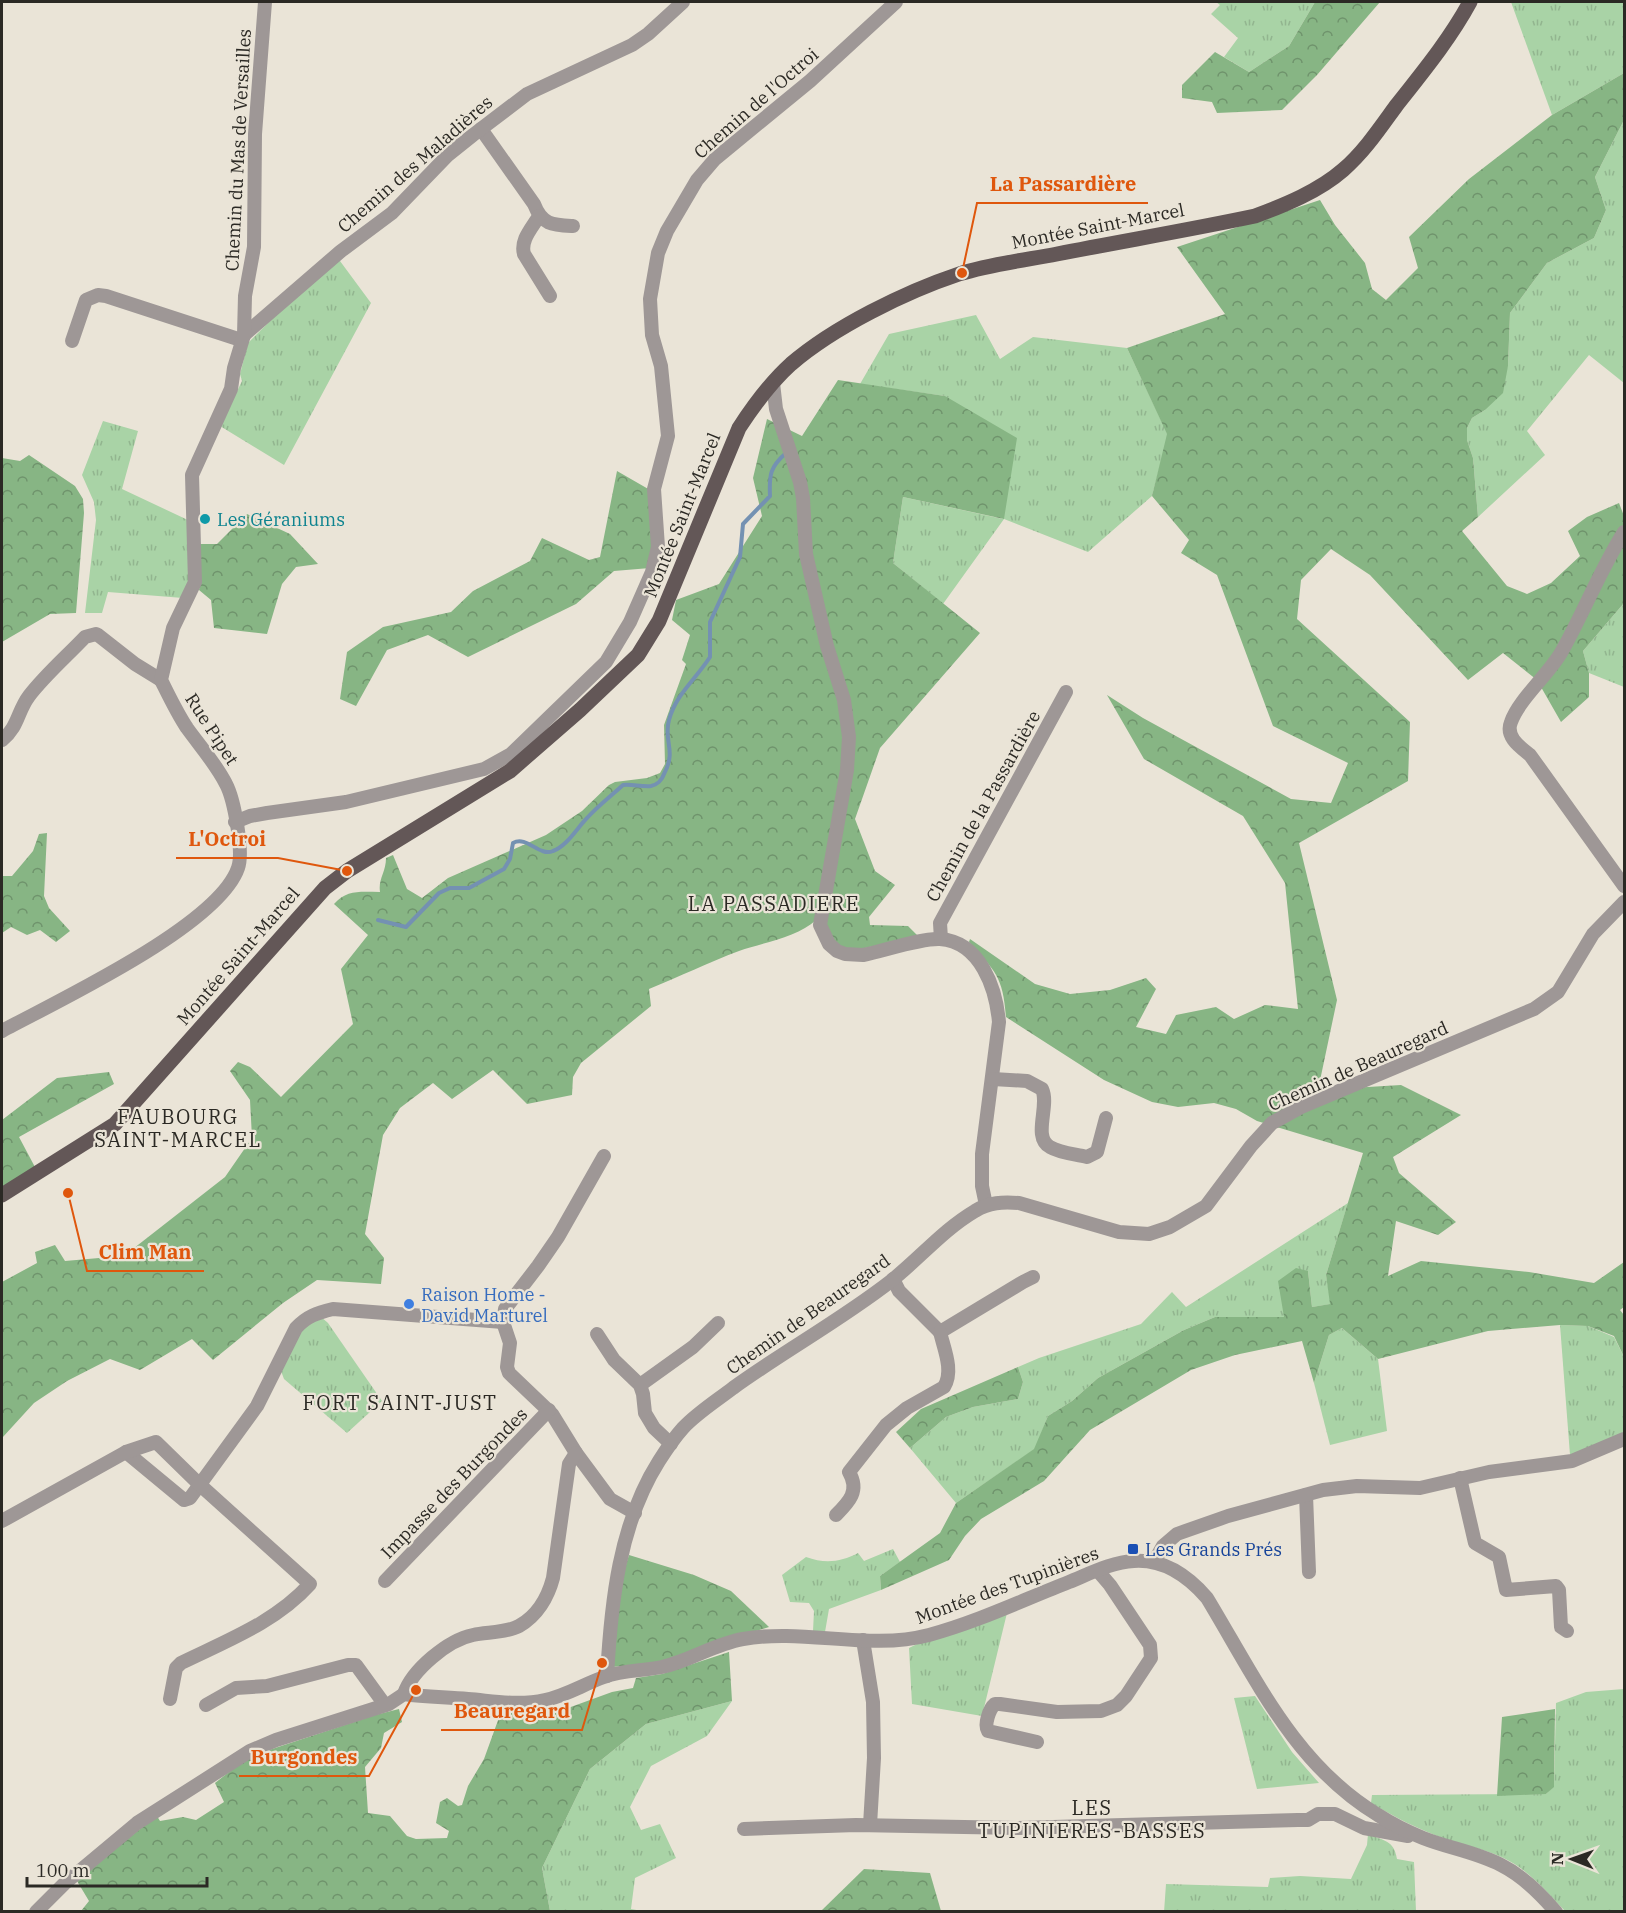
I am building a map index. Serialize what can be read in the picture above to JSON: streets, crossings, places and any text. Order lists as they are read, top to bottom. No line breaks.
{"streets":{"main road":["Montée Saint-Marcel"],"street":["Chemin de l'Octroi","Chemin du Mas de Versailles","Chemin des Maladières","Rue Pipet","Chemin de la Passardière","Chemin de Beauregard","Impasse des Burgondes","Montée des Tupinières"]},"crossings":[["Chemin de l'Octroi","Montée Saint-Marcel"],["Chemin de l'Octroi","Rue Pipet"],["Chemin du Mas de Versailles","Chemin des Maladières"],["Chemin de Beauregard","Montée des Tupinières"]],"districts":["LA PASSADIERE","FAUBOURG SAINT-MARCEL","FORT SAINT-JUST","LES TUPINIERES-BASSES"],"places":{"other":["La Passardière","Les Géraniums","L'Octroi","Clim Man","Raison Home - David Marturel","Beauregard","Burgondes"],"transit":["Les Grands Prés"]},"scale_bar":"100 m","north":"left"}
